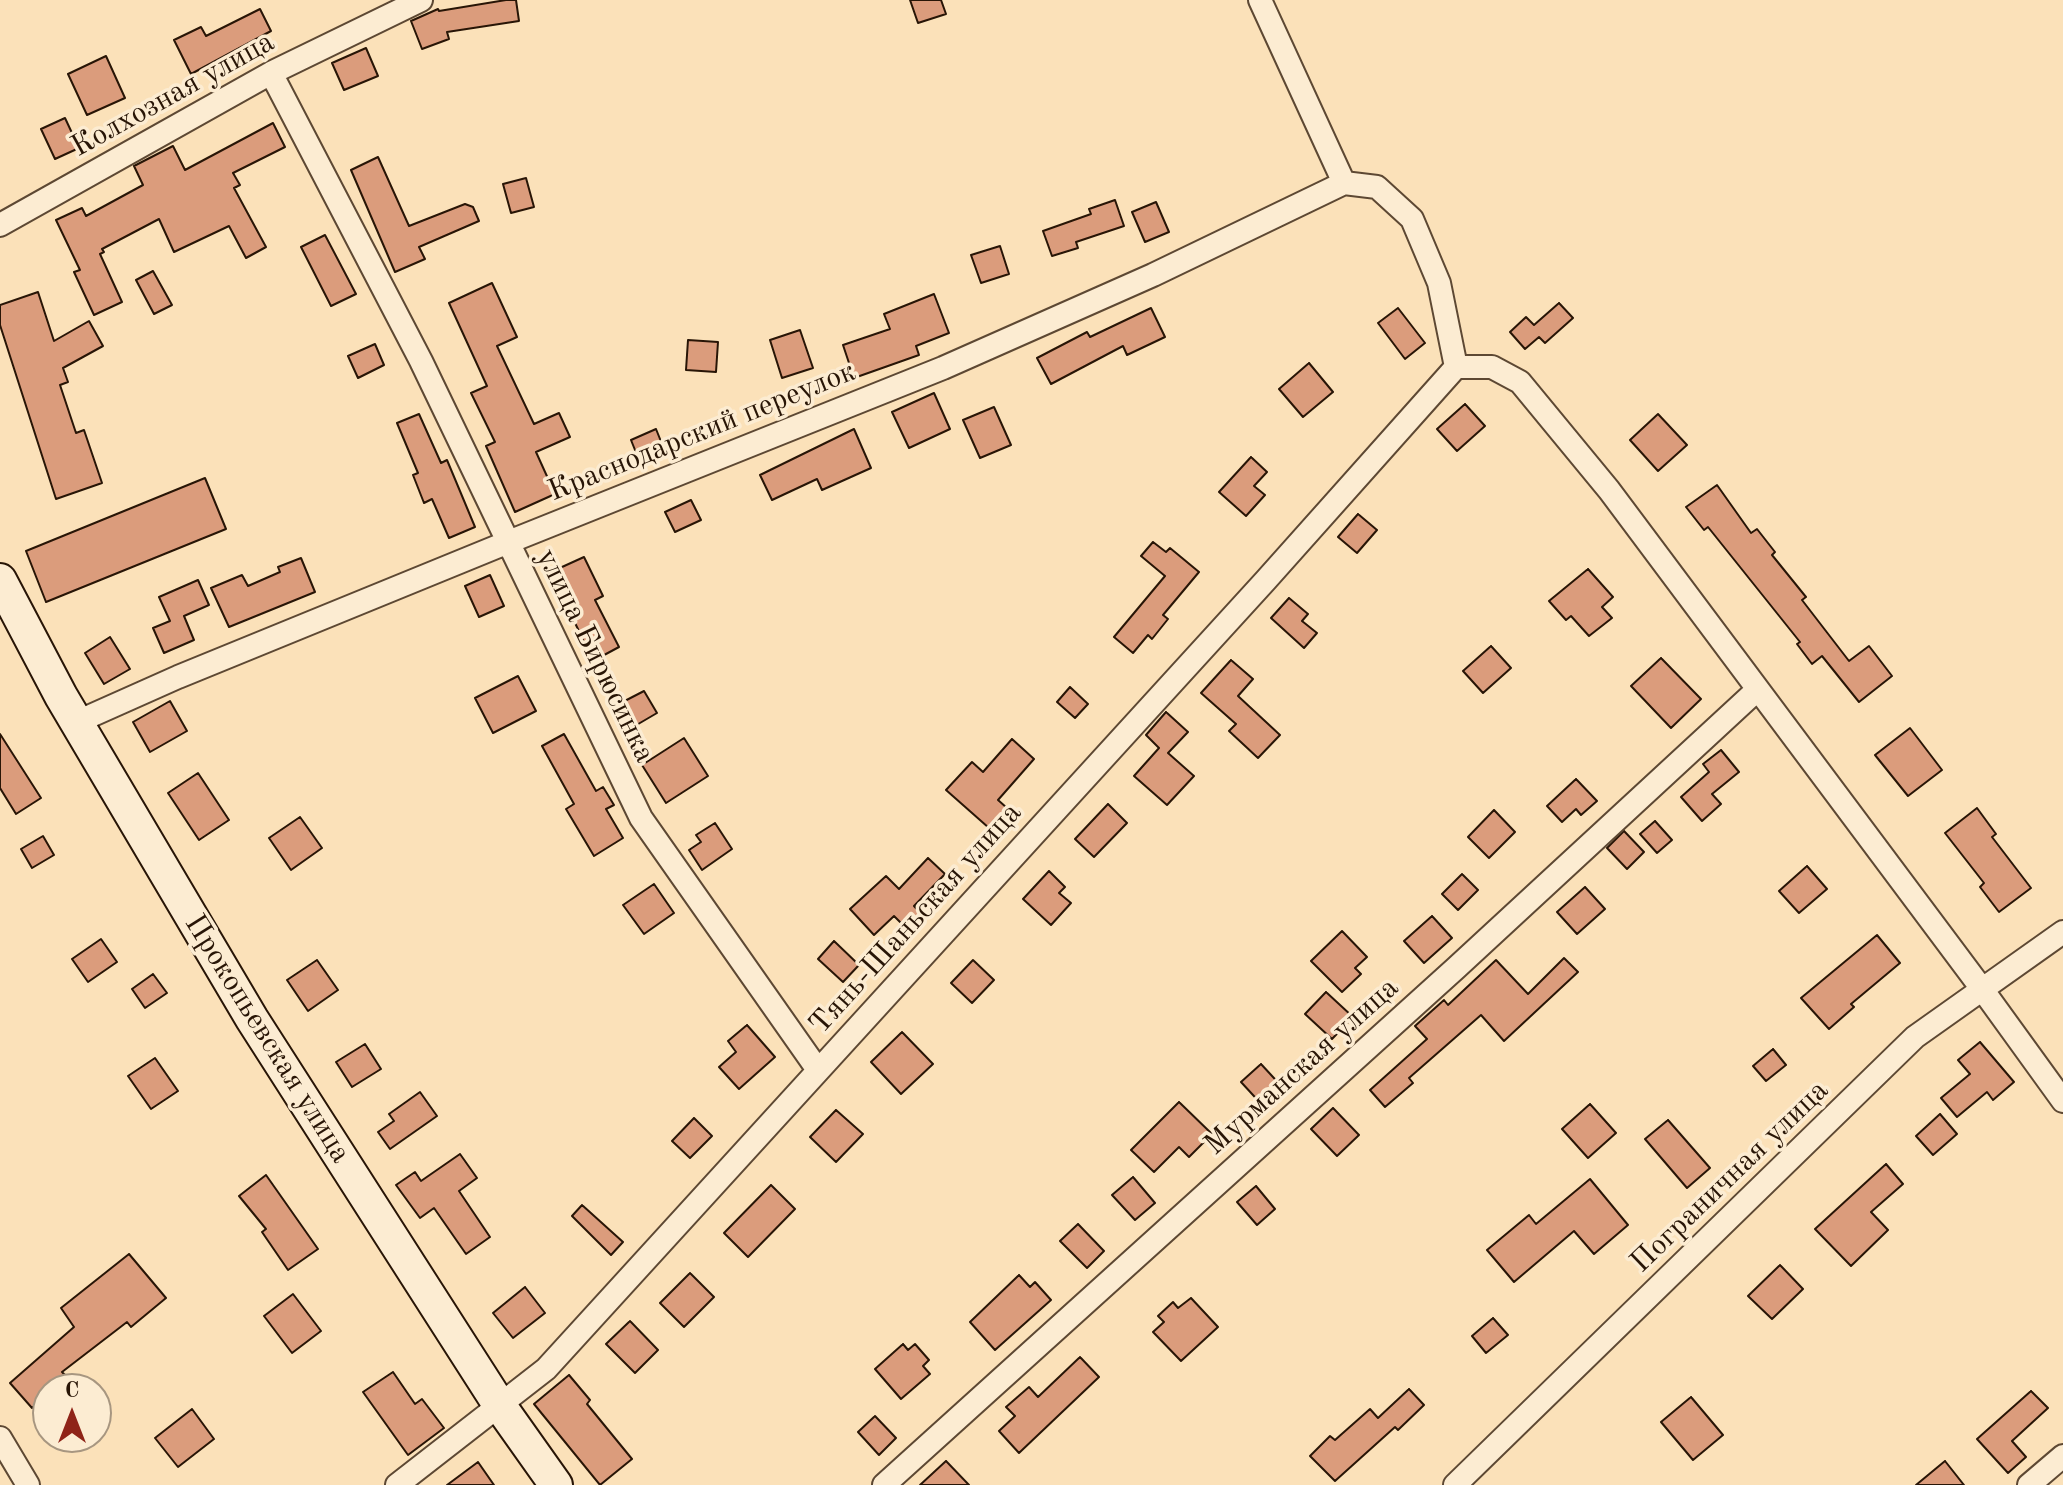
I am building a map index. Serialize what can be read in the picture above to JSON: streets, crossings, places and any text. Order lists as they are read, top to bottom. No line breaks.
{"streets":{"main road":["Прокопьевская улица"],"street":["Колхозная улица","Краснодарский переулок","улица Бирюсинка","Тянь-Шаньская улица","Мурманская улица","Пограничная улица"]},"crossings":[["Колхозная улица","улица Бирюсинка"],["Краснодарский переулок","улица Бирюсинка"],["Краснодарский переулок","Прокопьевская улица"],["улица Бирюсинка","Тянь-Шаньская улица"],["Тянь-Шаньская улица","Прокопьевская улица"]],"north":"top"}
